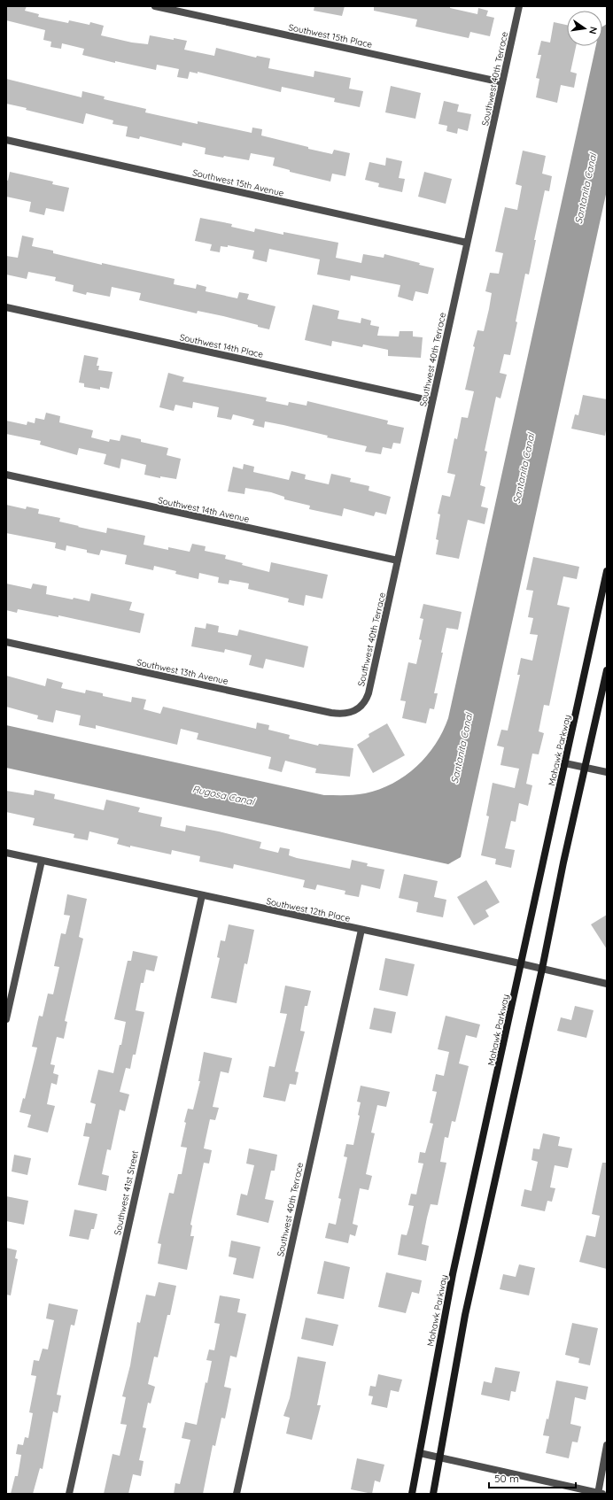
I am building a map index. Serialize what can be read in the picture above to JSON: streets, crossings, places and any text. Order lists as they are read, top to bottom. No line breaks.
{"streets":{"street":["Southwest 15th Place","Southwest 40th Terrace","Southwest 15th Avenue","Southwest 14th Place","Southwest 14th Avenue","Southwest 13th Avenue","Mohawk Parkway","Southwest 12th Place","Southwest 41st Street"]},"crossings":[["Southwest 15th Place","Southwest 40th Terrace"],["Southwest 40th Terrace","Southwest 15th Avenue"],["Southwest 40th Terrace","Southwest 14th Place"],["Southwest 40th Terrace","Southwest 14th Avenue"],["Southwest 40th Terrace","Southwest 13th Avenue"],["Southwest 40th Terrace","Southwest 12th Place"],["Mohawk Parkway","Southwest 12th Place"],["Southwest 12th Place","Southwest 41st Street"]],"water":["Santanita Canal","Rugosa Canal"],"scale_bar":"50 m","north":"right"}
